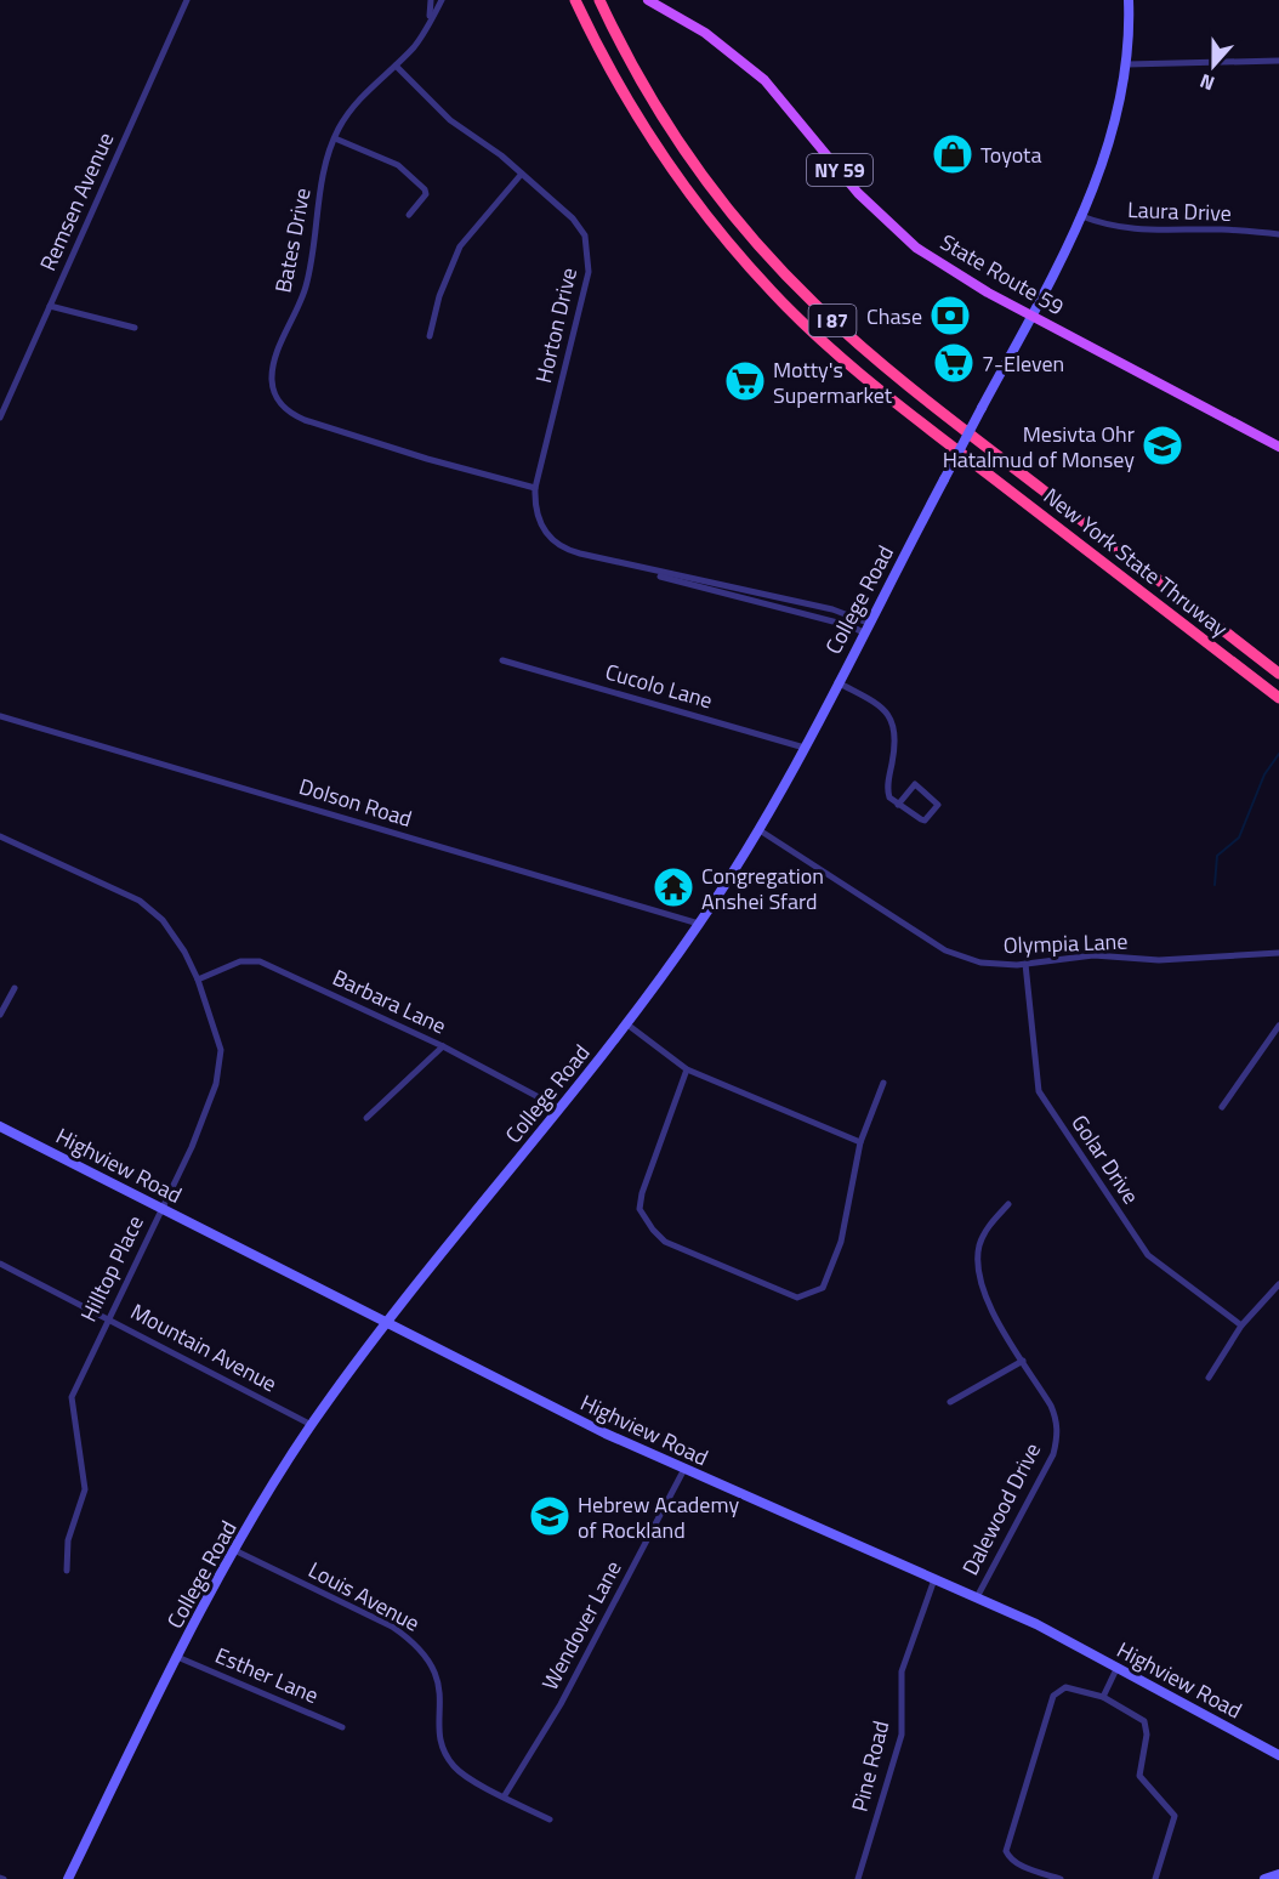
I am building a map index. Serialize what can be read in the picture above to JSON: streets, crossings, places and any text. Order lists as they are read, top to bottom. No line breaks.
{"streets":{"highway":["I 87","New York State Thruway"],"main road":["NY 59","State Route 59"],"street":["Remsen Avenue","Laura Drive","Bates Drive","Horton Drive","College Road","Cucolo Lane","Dolson Road","Olympia Lane","Barbara Lane","Golar Drive","Highview Road","Hilltop Place","Mountain Avenue","Dalewood Drive","Louis Avenue","Wendover Lane","Esther Lane","Pine Road"]},"crossings":[["Laura Drive","College Road"],["Bates Drive","Horton Drive"],["State Route 59","College Road"],["Horton Drive","College Road"],["College Road","Cucolo Lane"],["College Road","Dolson Road"],["College Road","Olympia Lane"],["College Road","Barbara Lane"],["College Road","Highview Road"],["College Road","Mountain Avenue"],["College Road","Louis Avenue"],["College Road","Esther Lane"],["Olympia Lane","Golar Drive"],["Barbara Lane","Hilltop Place"],["Highview Road","Hilltop Place"],["Highview Road","Dalewood Drive"],["Highview Road","Wendover Lane"],["Highview Road","Pine Road"],["Hilltop Place","Mountain Avenue"],["Louis Avenue","Wendover Lane"]],"places":{"shop":["Toyota"],"bank":["Chase"],"supermarket":["7-Eleven","Motty's Supermarket"],"school or university":["Mesivta Ohr Hatalmud of Monsey","Hebrew Academy of Rockland"],"temple":["Congregation Anshei Sfard"]},"north":"bottom"}
